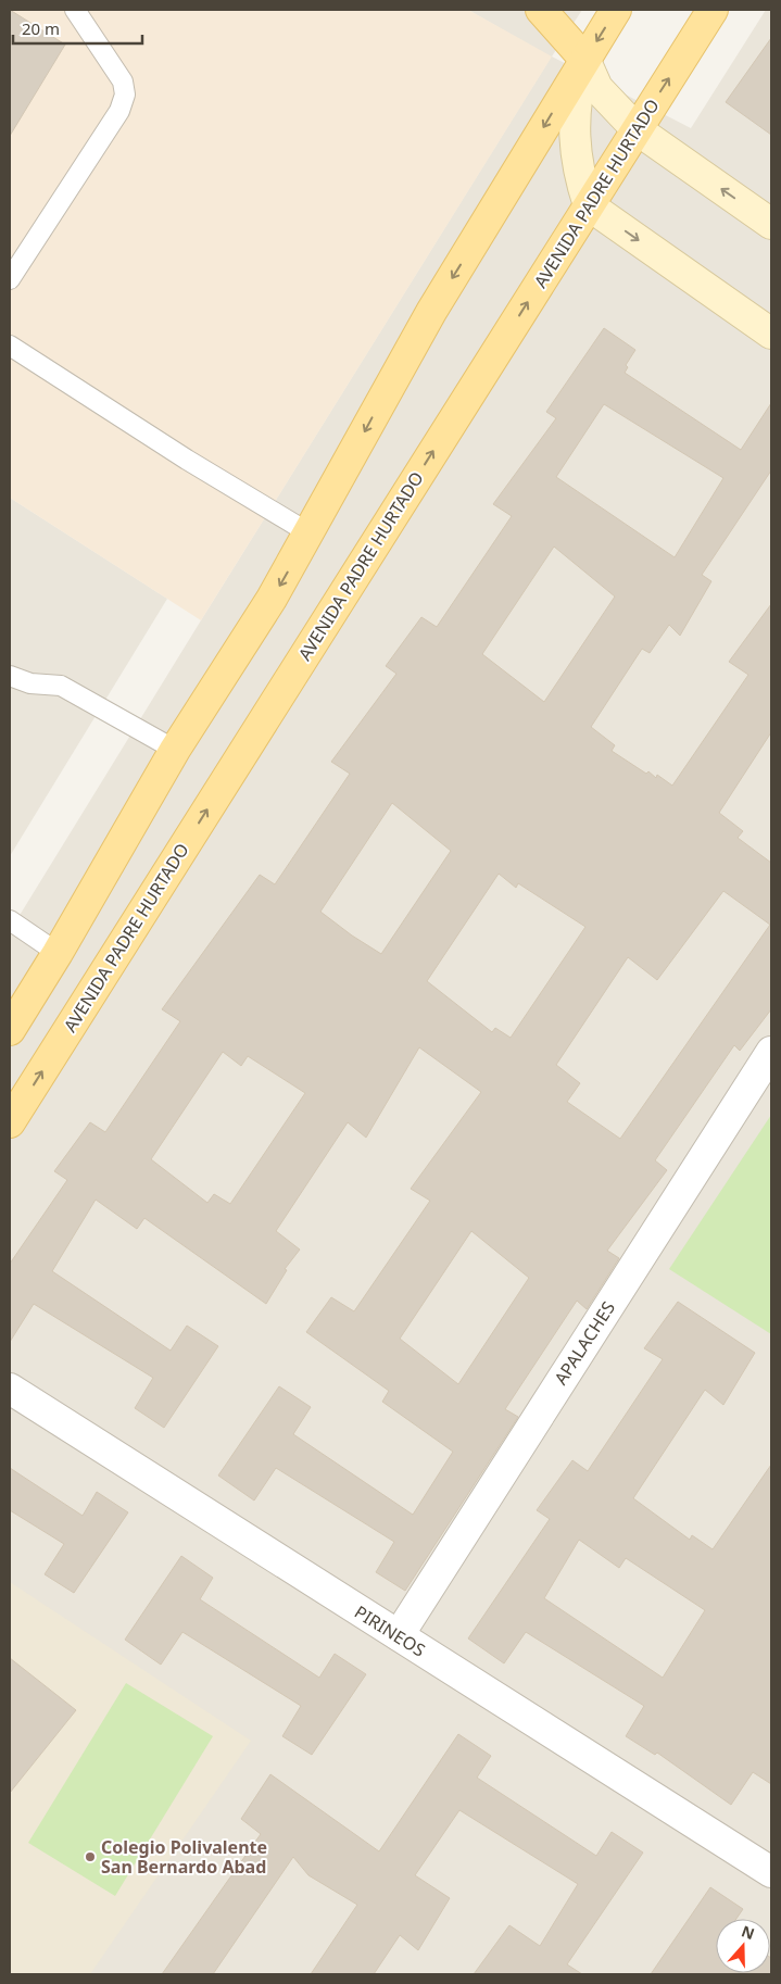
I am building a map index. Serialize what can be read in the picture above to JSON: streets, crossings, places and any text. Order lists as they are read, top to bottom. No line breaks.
{"streets":{"main road":["AVENIDA PADRE HURTADO"],"street":["APALACHES","PIRINEOS"]},"crossings":[["APALACHES","PIRINEOS"]],"places":["Colegio Polivalente San Bernardo Abad"],"scale_bar":"20 m","north":"top"}
